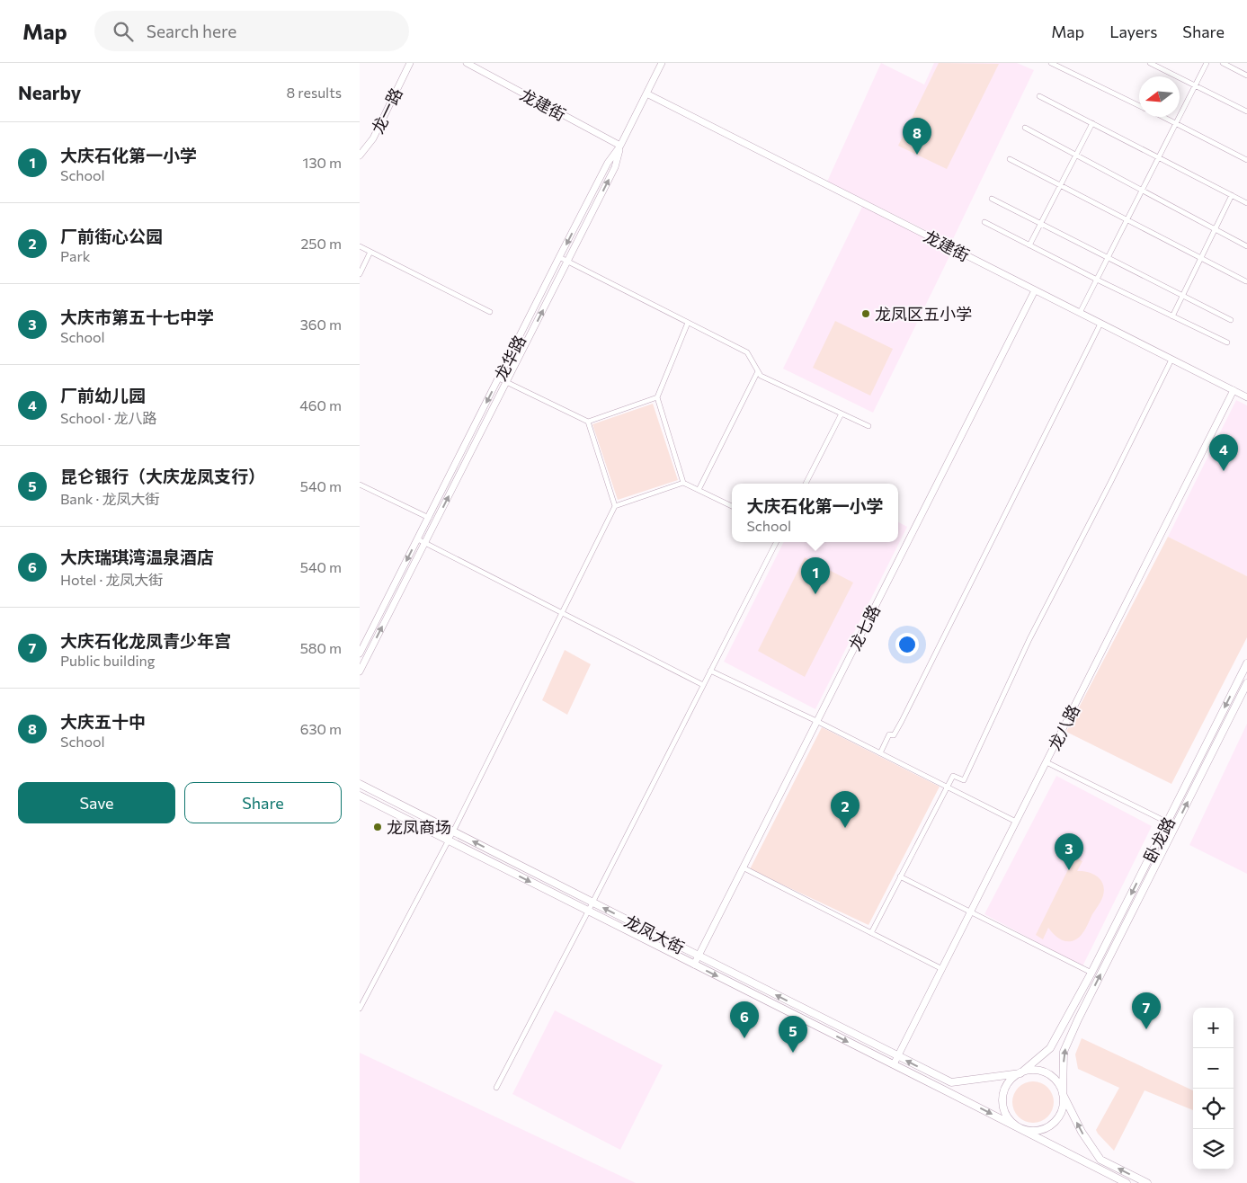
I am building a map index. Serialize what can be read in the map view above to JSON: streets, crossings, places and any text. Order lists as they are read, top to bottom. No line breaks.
{"streets":{"main road":["卧龙路","龙凤大街"],"street":["龙建街","龙一路","龙华路","龙七路","龙八路"]},"crossings":[["龙建街","龙华路"],["龙建街","龙七路"],["龙建街","龙八路"],["龙七路","龙凤大街"],["龙八路","龙凤大街"],["卧龙路","龙凤大街"]],"places":["龙凤区五小学","龙凤商场"],"north":"left","page":{"header":"Map","search":"Search here","nav":["Map","Layers","Share"],"heading":["Nearby","8 results"],"pins":["8","4","1","2","3","7","6","5"],"list":[{"mark":"1","name":"大庆石化第一小学","note":"School","value":"130 m"},{"mark":"2","name":"厂前街心公园","note":"Park","value":"250 m"},{"mark":"3","name":"大庆市第五十七中学","note":"School","value":"360 m"},{"mark":"4","name":"厂前幼儿园","note":"School · 龙八路","value":"460 m"},{"mark":"5","name":"昆仑银行（大庆龙凤支行）","note":"Bank · 龙凤大街","value":"540 m"},{"mark":"6","name":"大庆瑞琪湾温泉酒店","note":"Hotel · 龙凤大街","value":"540 m"},{"mark":"7","name":"大庆石化龙凤青少年宫","note":"Public building","value":"580 m"},{"mark":"8","name":"大庆五十中","note":"School","value":"630 m"}],"popup":["大庆石化第一小学","School"],"buttons":["Save","Share"],"map_buttons":["+","−"]}}
